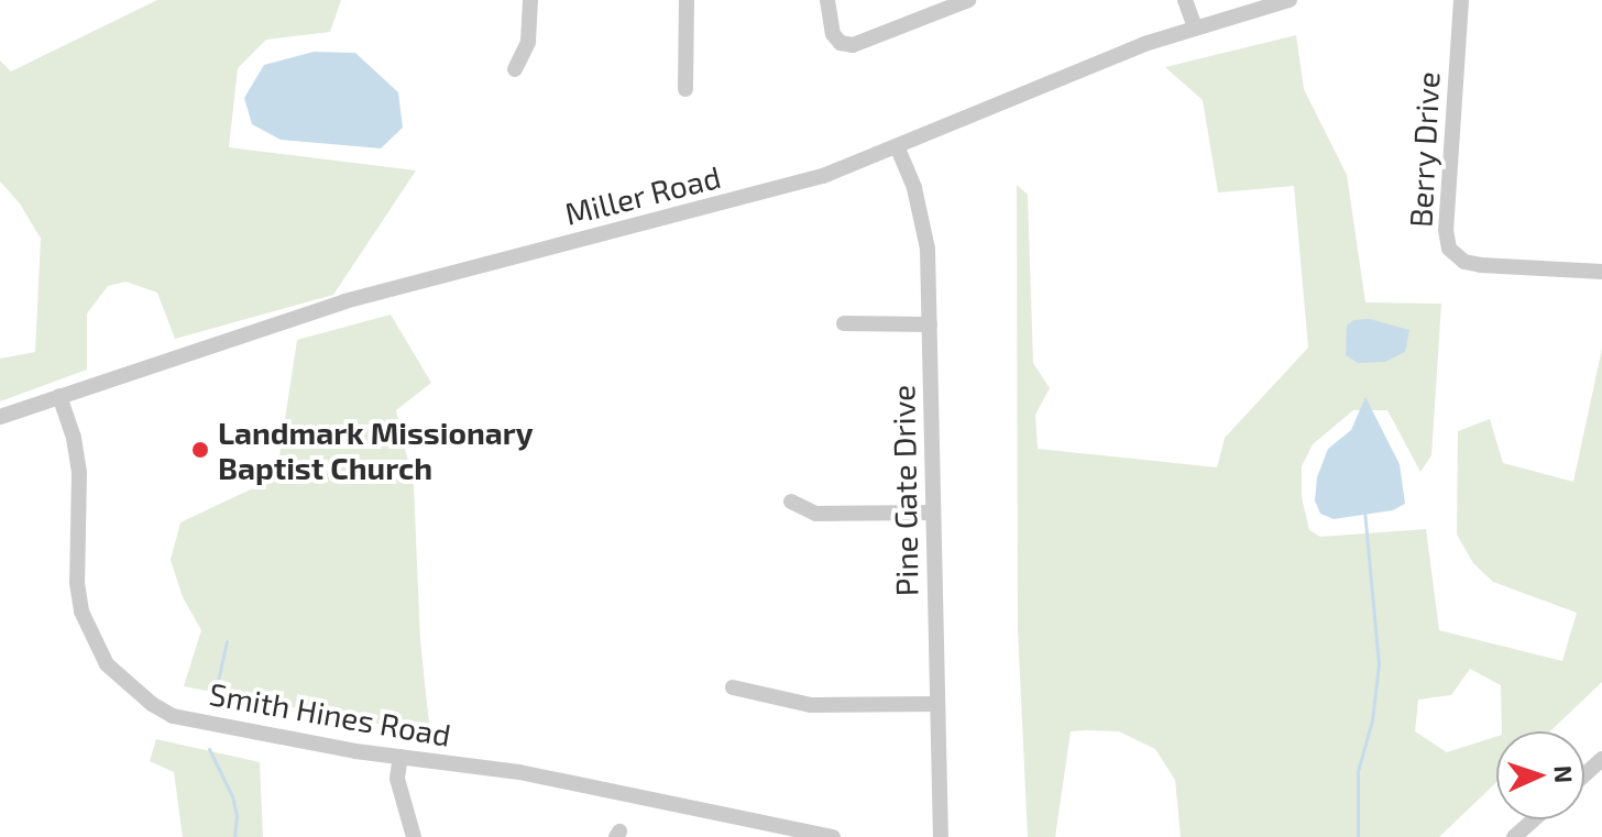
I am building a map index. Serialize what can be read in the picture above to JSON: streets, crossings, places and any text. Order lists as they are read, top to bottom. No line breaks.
{"streets":{"street":["Berry Drive","Miller Road","Pine Gate Drive","Smith Hines Road"]},"crossings":[["Miller Road","Pine Gate Drive"],["Miller Road","Smith Hines Road"]],"places":["Landmark Missionary Baptist Church"],"north":"right"}
